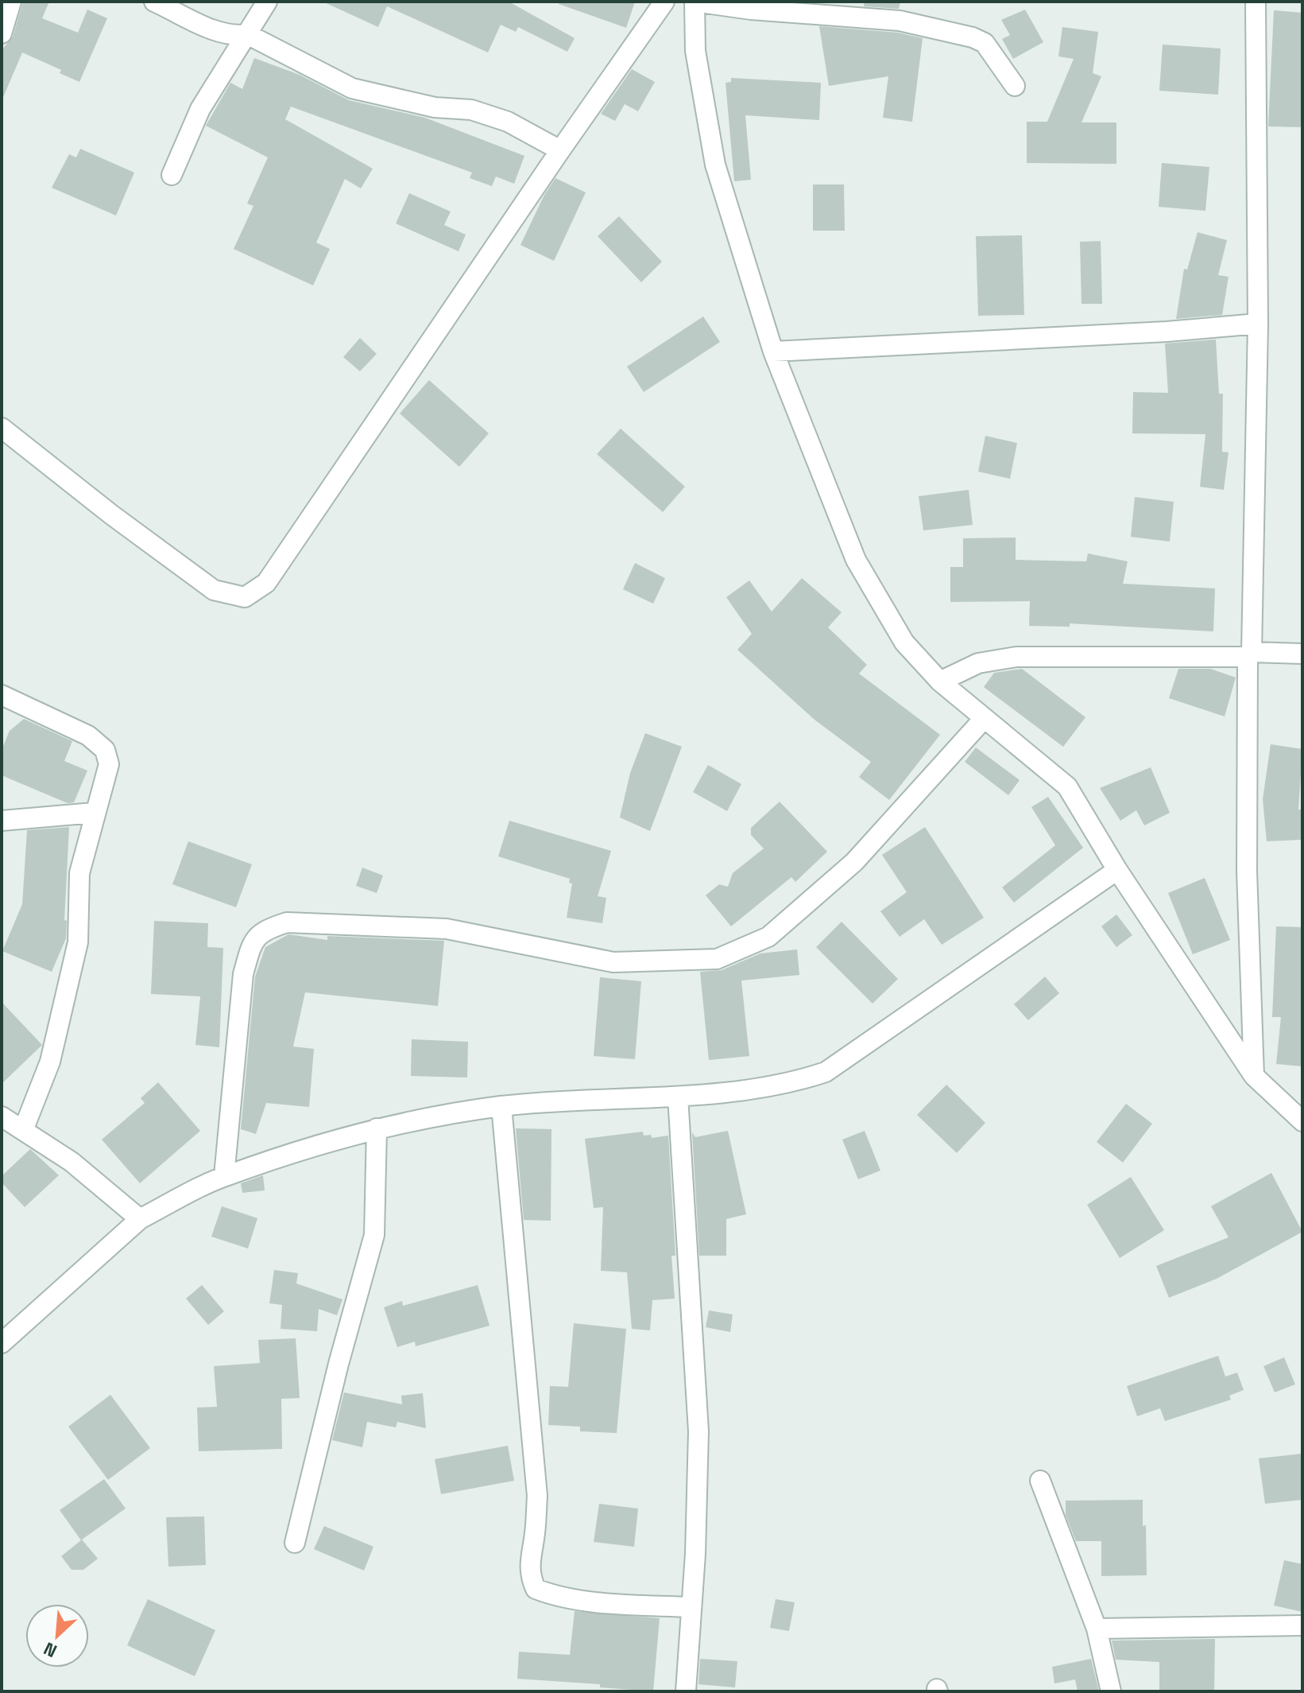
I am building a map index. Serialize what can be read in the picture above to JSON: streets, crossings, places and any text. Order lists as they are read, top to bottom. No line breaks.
{"north":"bottom left"}
